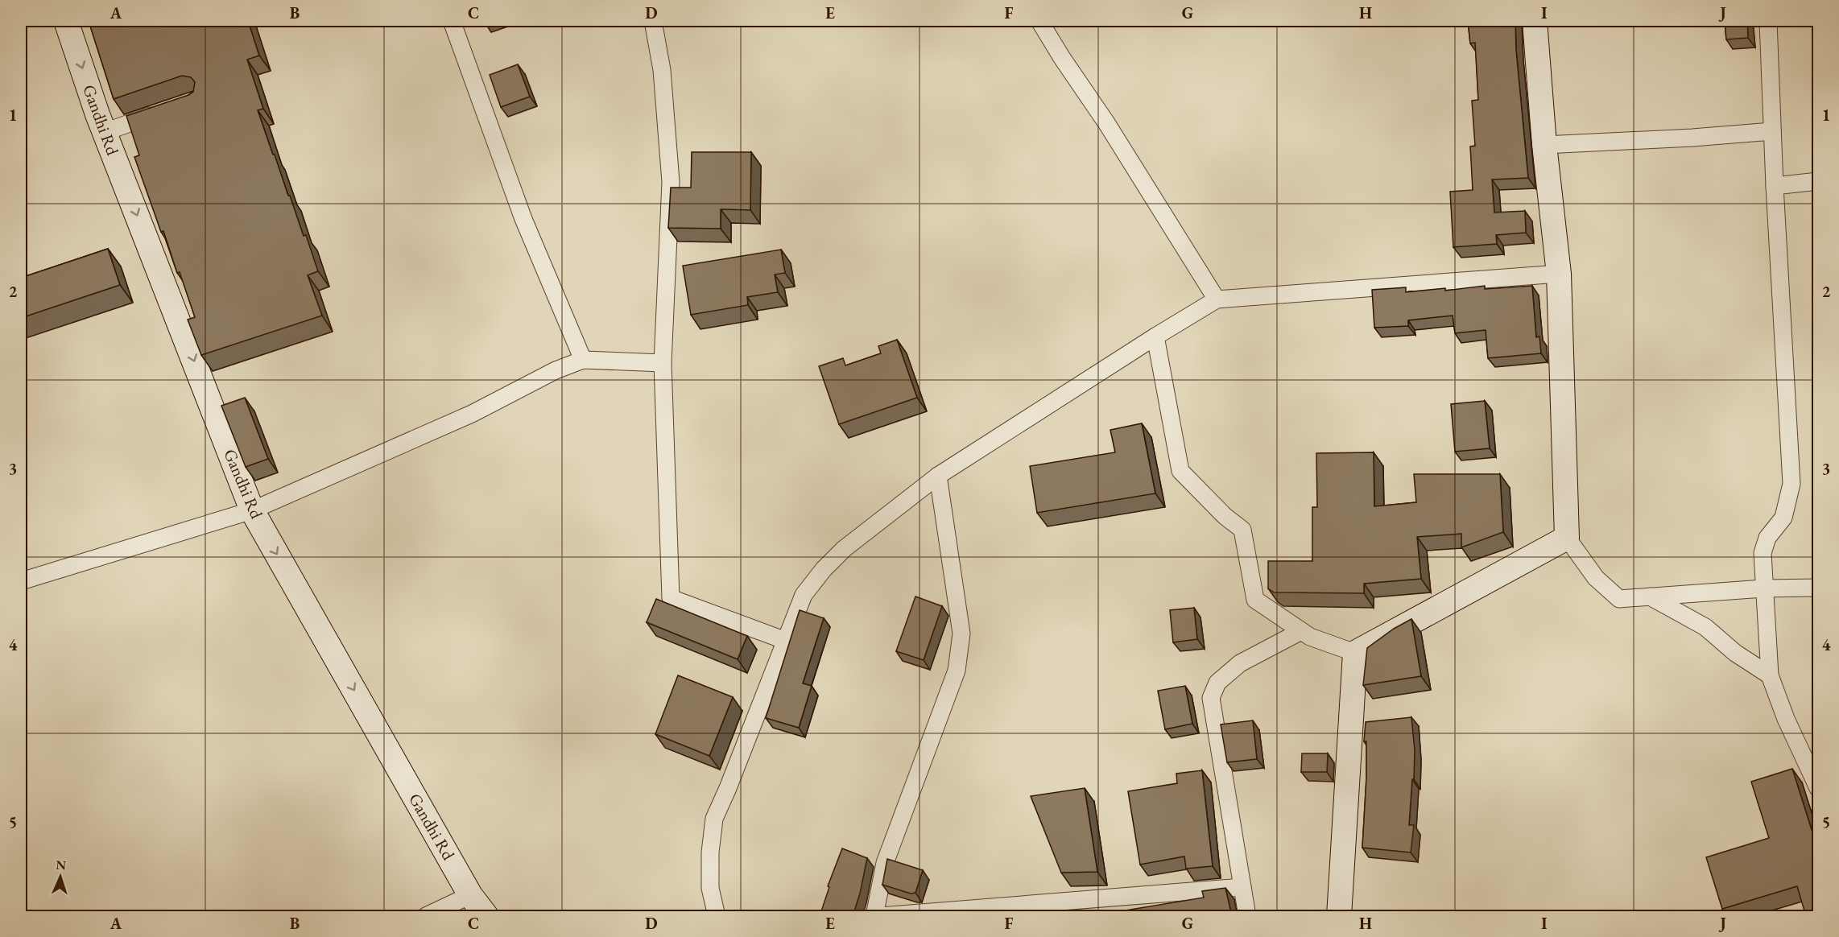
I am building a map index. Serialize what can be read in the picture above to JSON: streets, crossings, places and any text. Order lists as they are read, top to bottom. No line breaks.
{"streets":{"street":["Gandhi Rd"]},"one_way":["Gandhi Rd"],"north":"top","grid":{"columns":["A","B","C","D","E","F","G","H","I","J"],"rows":["1","2","3","4","5"]}}
